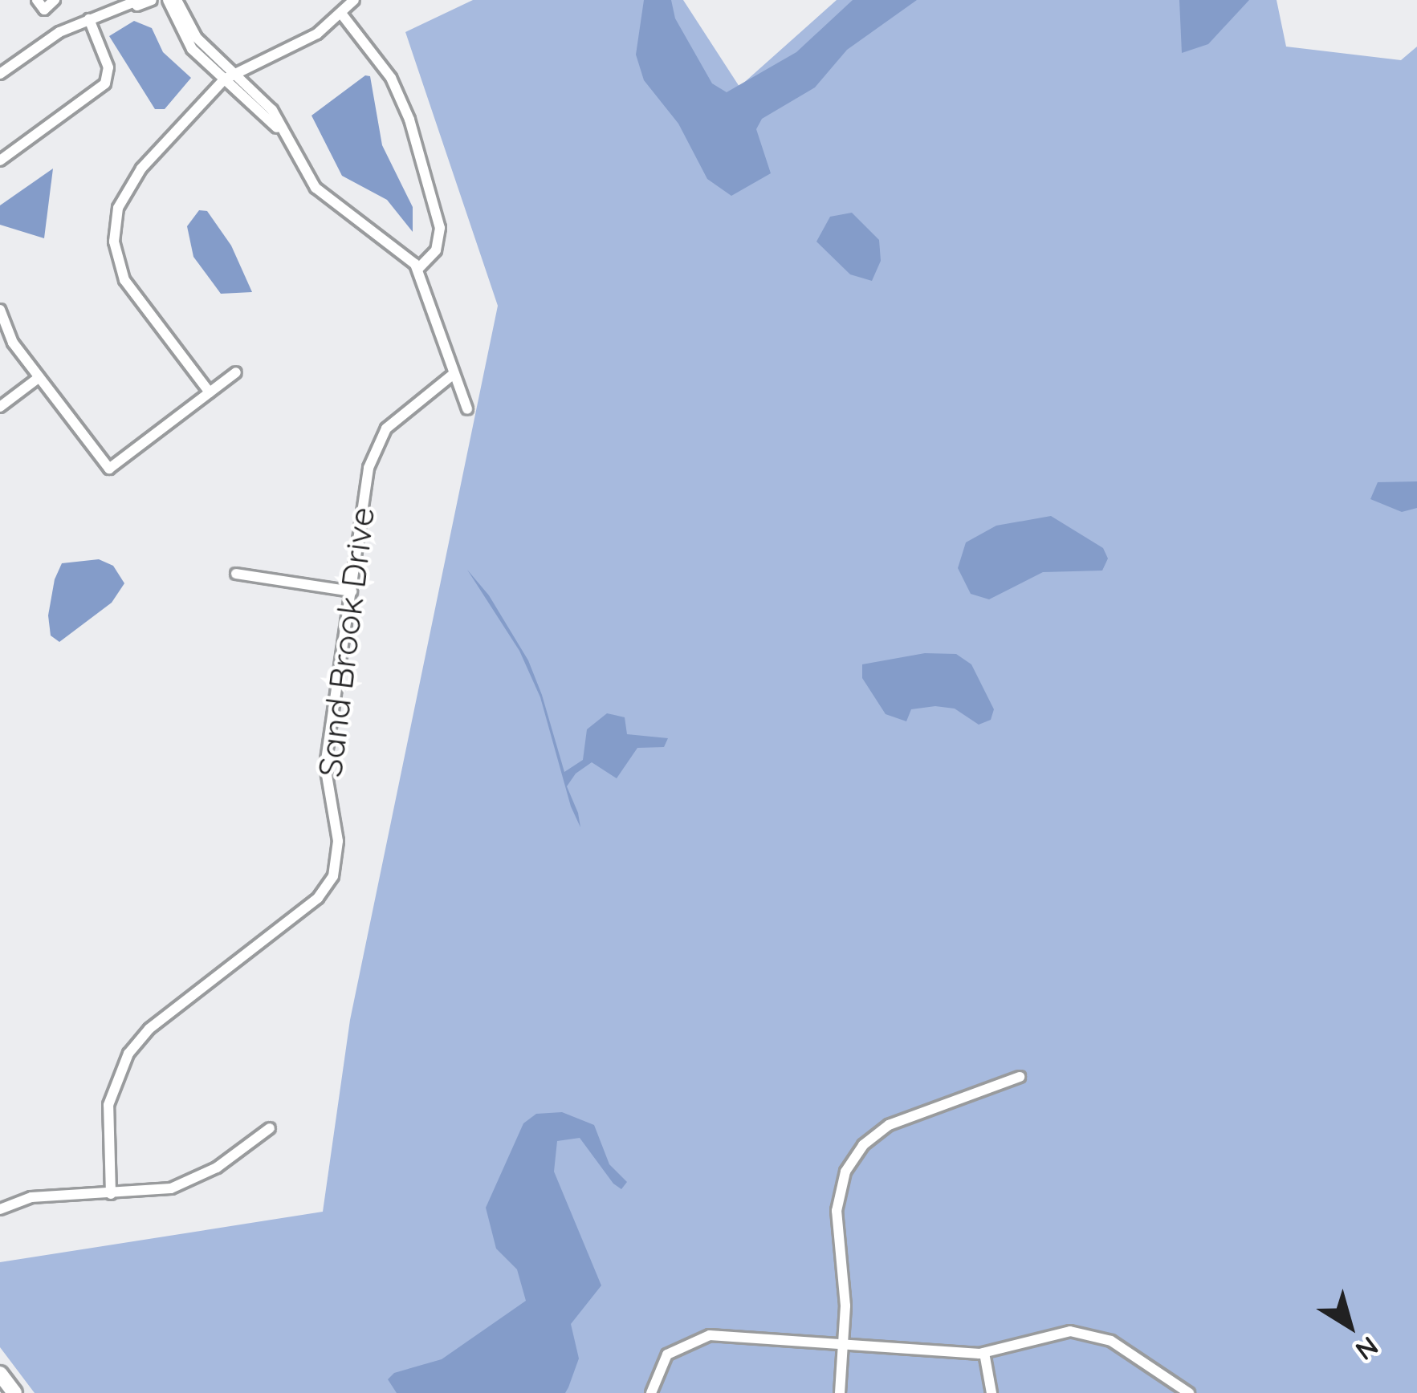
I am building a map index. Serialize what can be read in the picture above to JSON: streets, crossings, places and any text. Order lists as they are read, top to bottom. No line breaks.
{"streets":{"street":["Sand Brook Drive"]},"north":"bottom right"}
